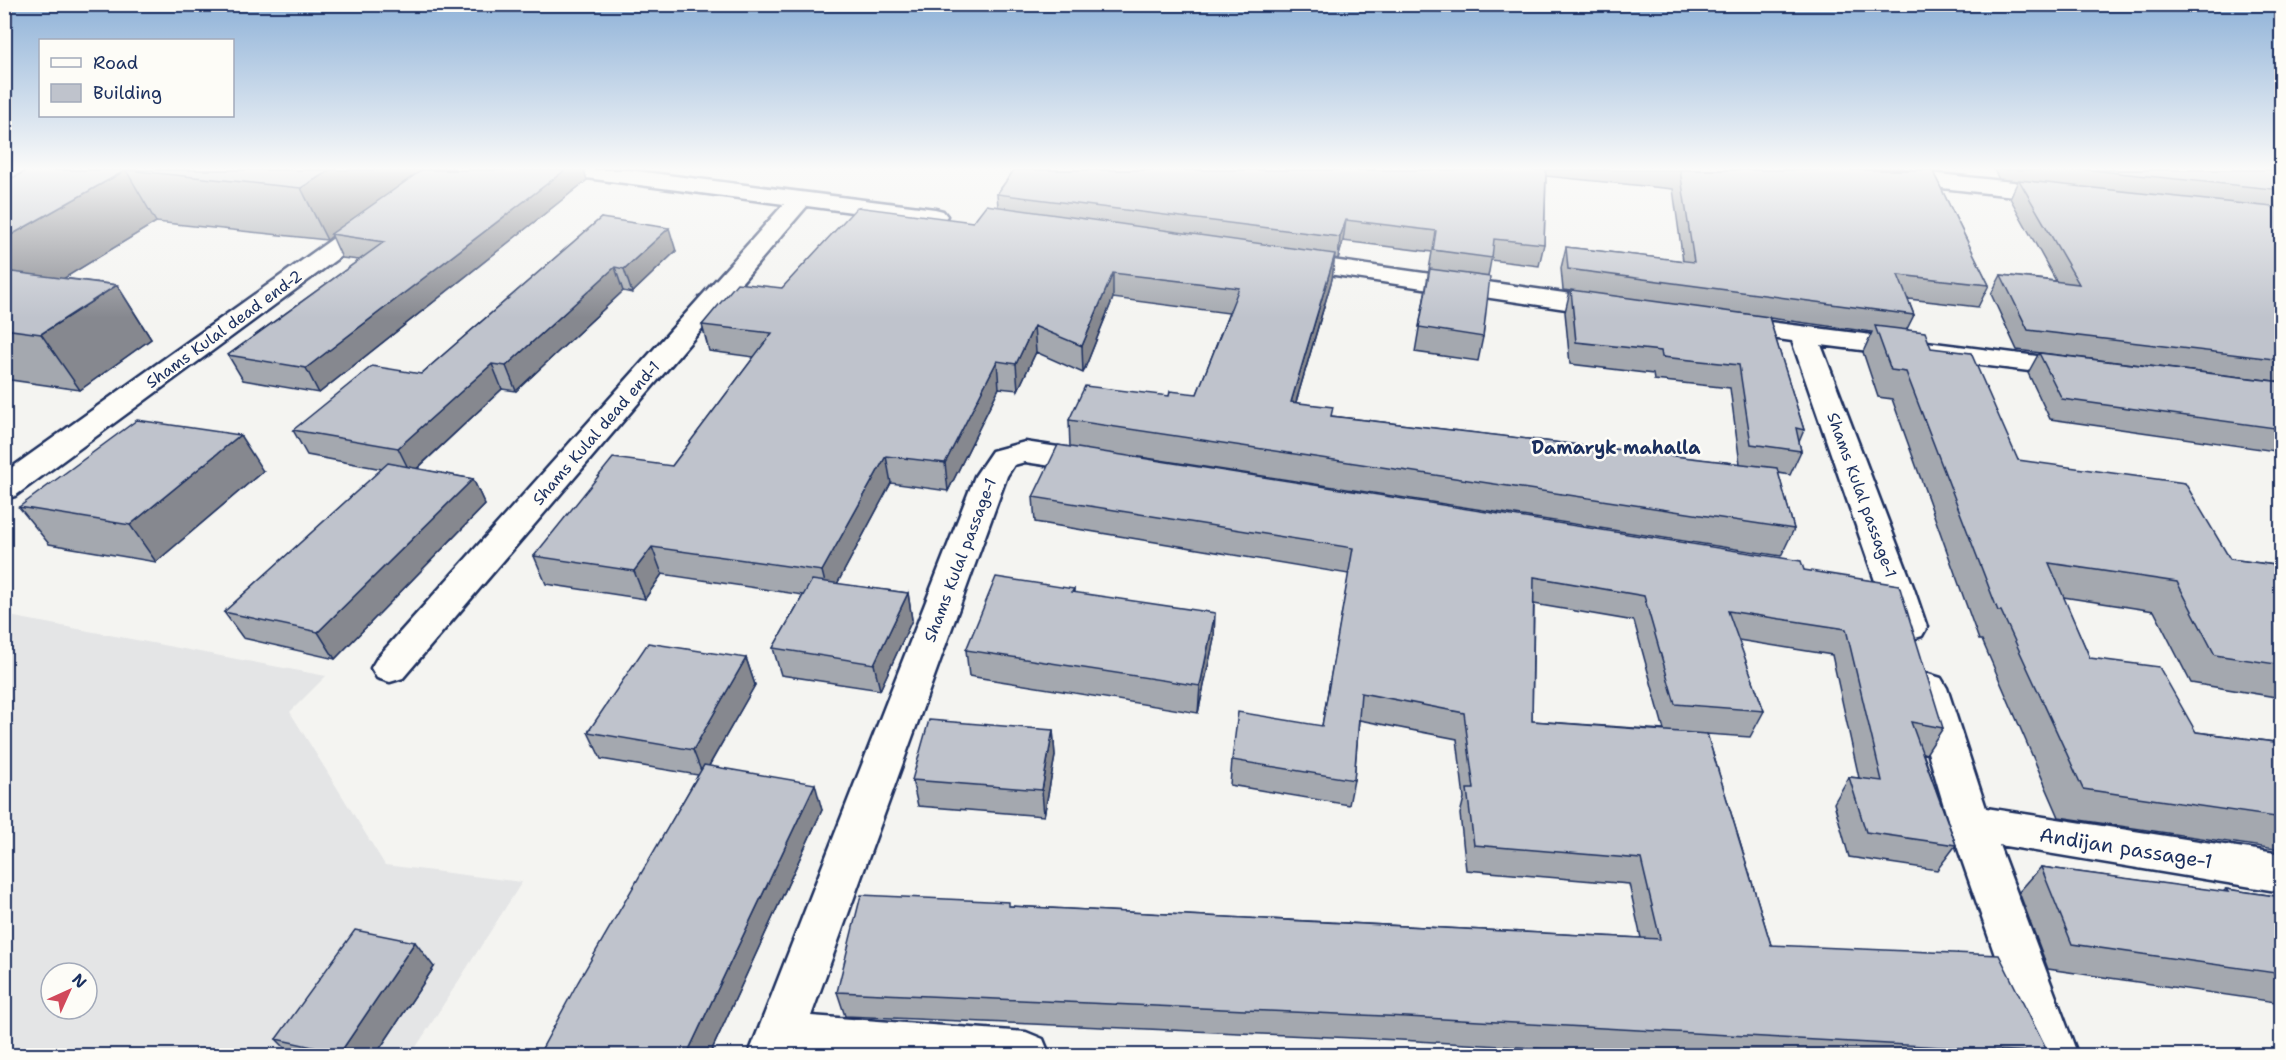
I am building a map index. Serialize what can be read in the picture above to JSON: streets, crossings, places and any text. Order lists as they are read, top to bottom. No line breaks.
{"streets":{"street":["Shams Kulal dead end-2","Shams Kulal dead end-1","Shams Kulal passage-1","Andijan passage-1"]},"crossings":[["Shams Kulal passage-1","Andijan passage-1"]],"districts":["Damaryk mahalla"],"legend":["Road","Building"],"north":"top right"}
